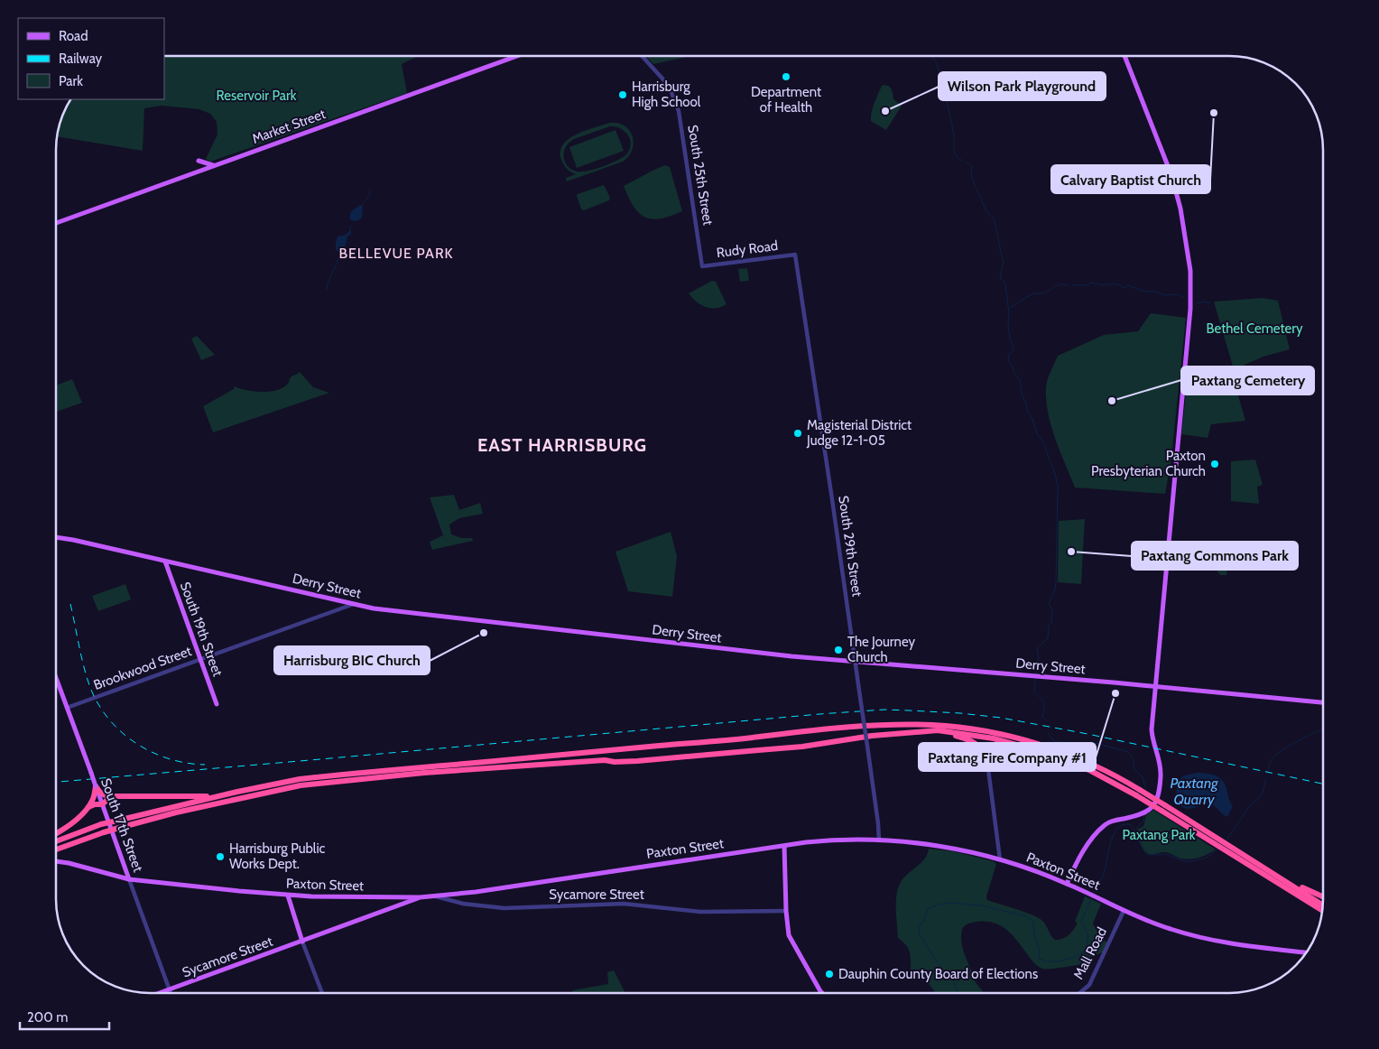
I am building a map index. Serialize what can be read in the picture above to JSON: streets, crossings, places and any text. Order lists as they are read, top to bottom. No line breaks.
{"streets":{"main road":["Market Street","Derry Street","South 19th Street","South 17th Street","Paxton Street","Sycamore Street"],"street":["South 25th Street","Rudy Road","South 29th Street","Brookwood Street","Mall Road"]},"crossings":[["South 25th Street","Rudy Road"],["Rudy Road","South 29th Street"],["South 29th Street","Derry Street"],["South 29th Street","Paxton Street"],["Derry Street","South 19th Street"],["Derry Street","Brookwood Street"],["South 19th Street","Brookwood Street"],["Brookwood Street","South 17th Street"],["South 17th Street","Paxton Street"],["South 17th Street","Sycamore Street"],["Paxton Street","Sycamore Street"],["Paxton Street","Mall Road"]],"districts":["BELLEVUE PARK","EAST HARRISBURG"],"water":["Paxtang Quarry"],"parks":["Reservoir Park","Bethel Cemetery","Paxtang Park"],"places":["Department of Health","Harrisburg High School","Wilson Park Playground","Calvary Baptist Church","Paxtang Cemetery","Magisterial District Judge 12-1-05","Paxton Presbyterian Church","Paxtang Commons Park","Harrisburg BIC Church","The Journey Church","Paxtang Fire Company #1","Harrisburg Public Works Dept.","Dauphin County Board of Elections"],"legend":["Road","Railway","Park"],"scale_bar":"200 m"}
